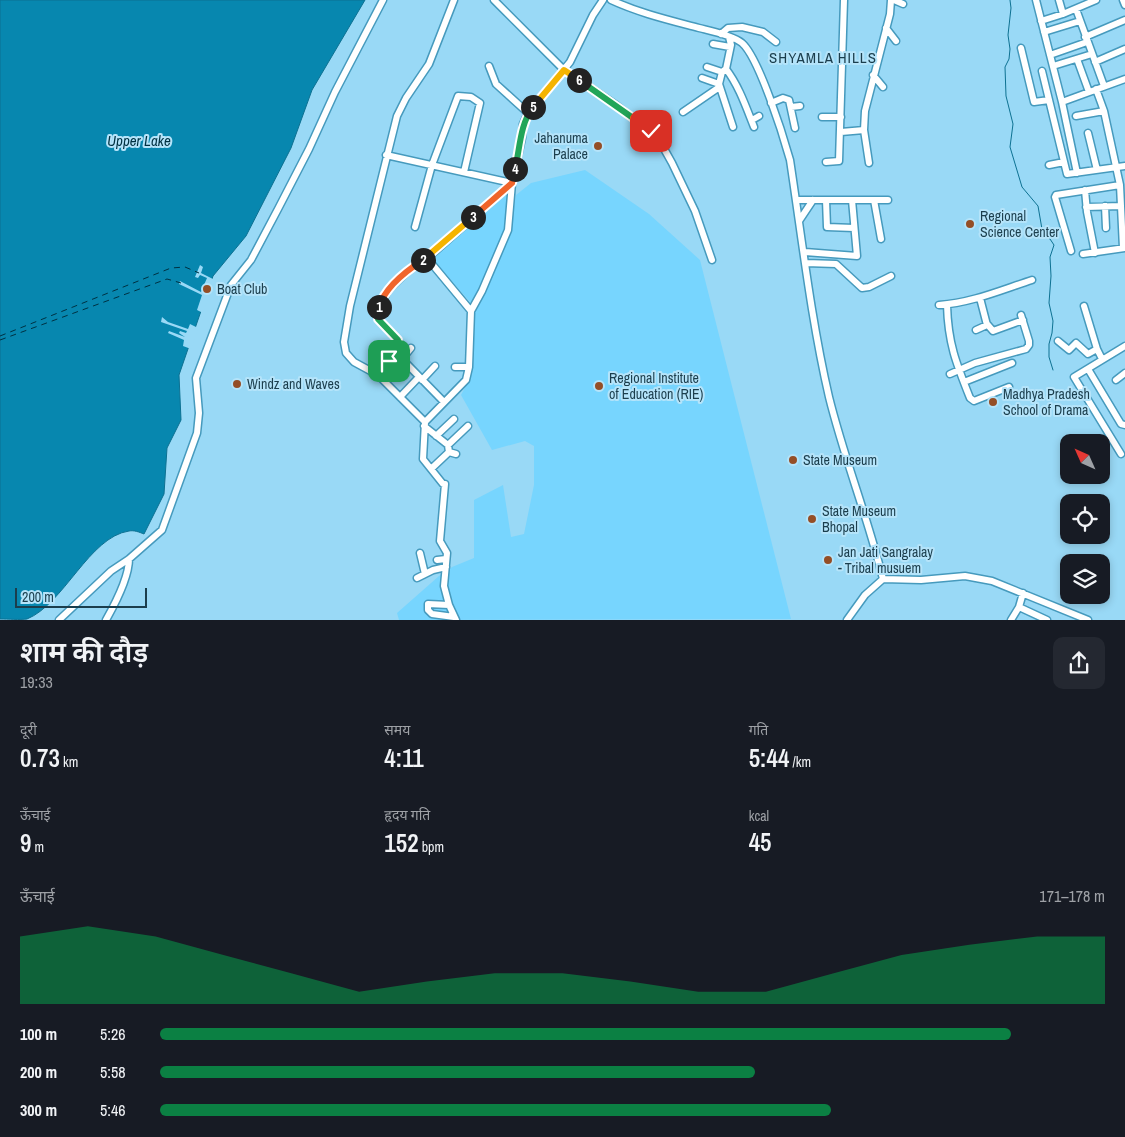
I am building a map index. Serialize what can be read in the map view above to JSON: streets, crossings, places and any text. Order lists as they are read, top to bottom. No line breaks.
{"districts":["SHYAMLA HILLS"],"water":["Upper Lake"],"places":["Jahanuma Palace","Regional Science Center","Boat Club","Windz and Waves","Regional Institute of Education (RIE)","Madhya Pradesh School of Drama","State Museum","State Museum Bhopal","Jan Jati Sangralay - Tribal musuem"],"scale_bar":"200 m","north":"top left","page":{"pins":["6","5","4","3","2","1"],"scale":"200 m","heading":["शाम की दौड़","19:33"],"stats":[["दूरी","0.73 km"],["समय","4:11"],["गति","5:44 /km"],["ऊँचाई","9 m"],["हृदय गति","152 bpm"],["kcal","45"]],"chart":["ऊँचाई","171–178 m"],"list":[{"name":"100 m","note":"5:26"},{"name":"200 m","note":"5:58"},{"name":"300 m","note":"5:46"}]}}
